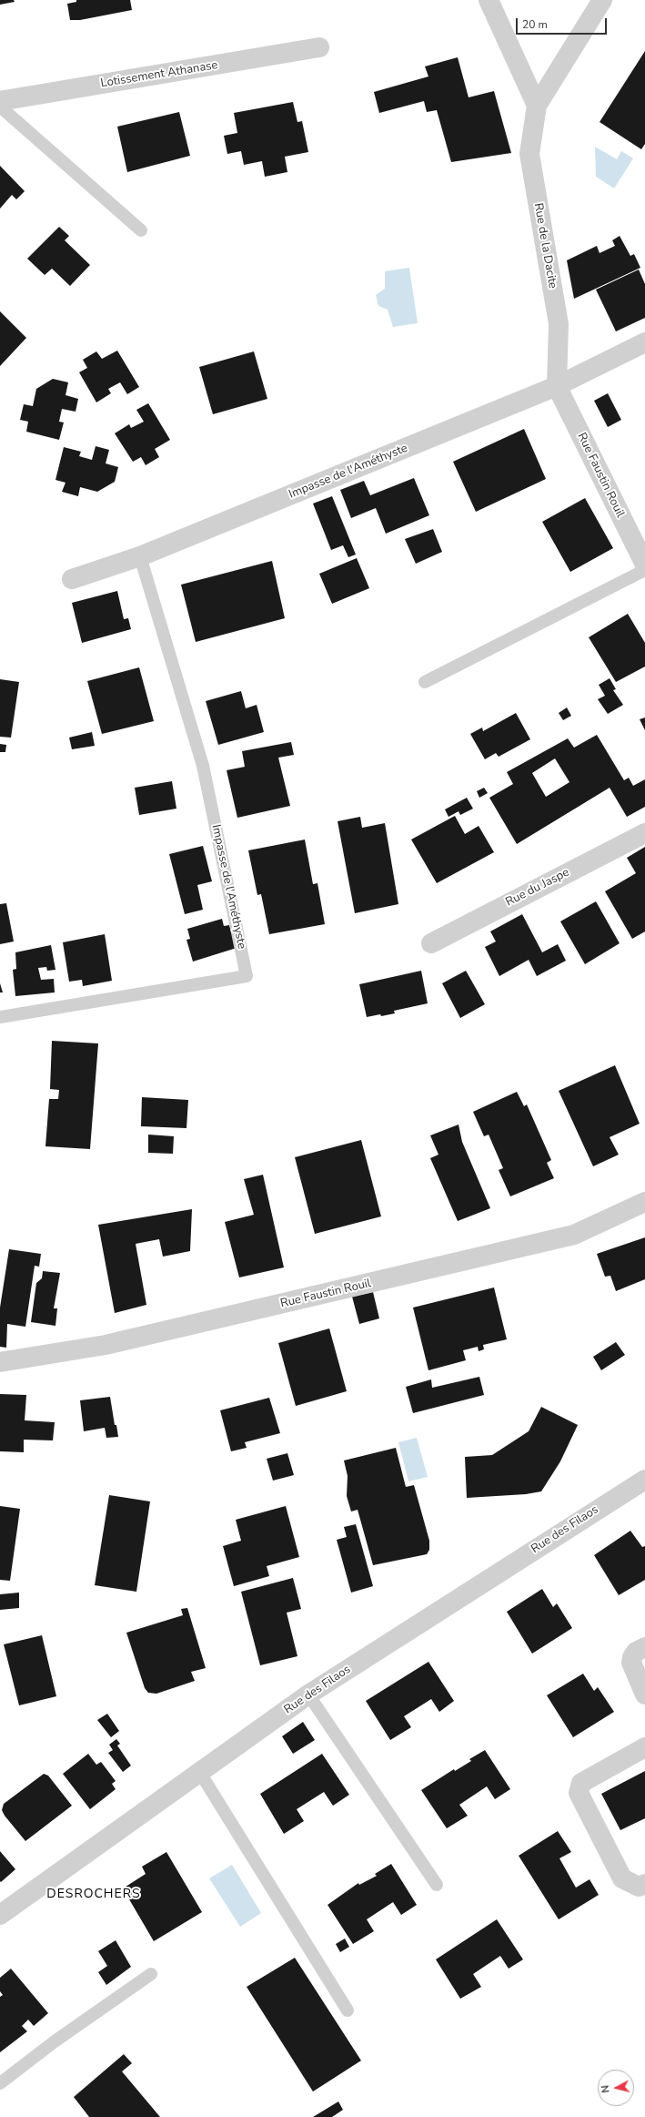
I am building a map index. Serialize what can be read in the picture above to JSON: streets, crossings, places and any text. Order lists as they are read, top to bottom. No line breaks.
{"streets":{"street":["Lotissement Athanase","Rue de la Dacite","Impasse de l'Améthyste","Rue Faustin Rouil","Rue du Jaspe","Rue des Filaos"]},"crossings":[["Rue de la Dacite","Impasse de l'Améthyste"],["Rue de la Dacite","Rue Faustin Rouil"],["Impasse de l'Améthyste","Rue Faustin Rouil"]],"districts":["DESROCHERS"],"scale_bar":"20 m","north":"left"}
